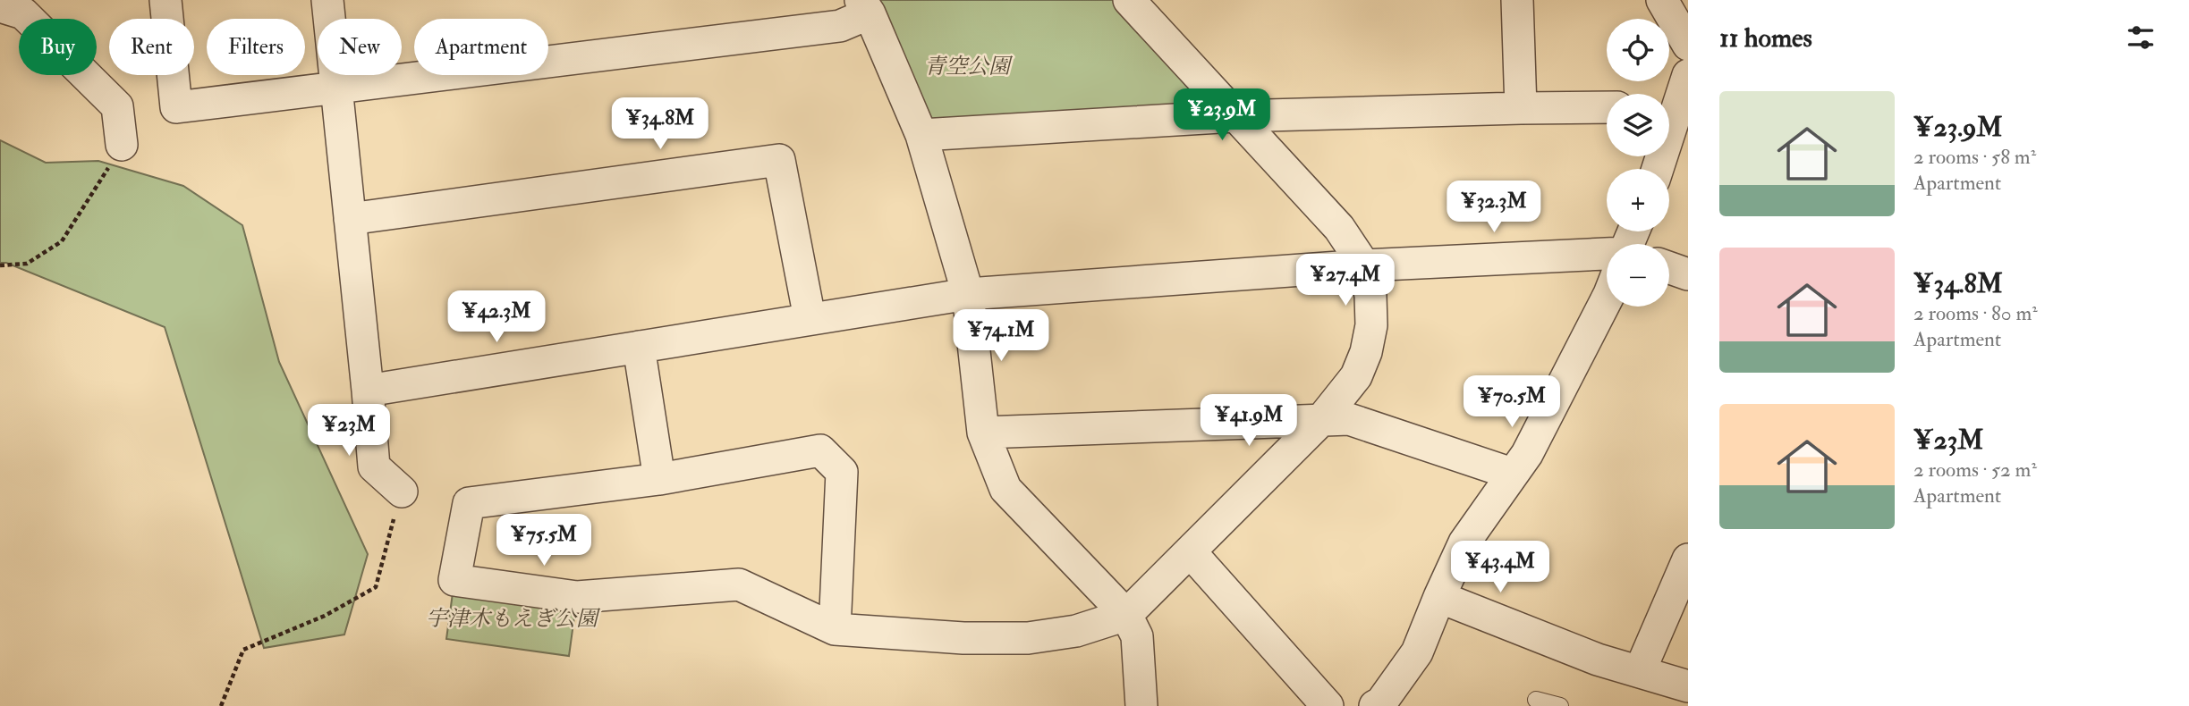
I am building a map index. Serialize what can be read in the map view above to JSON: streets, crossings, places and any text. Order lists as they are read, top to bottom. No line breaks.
{"parks":["青空公園","宇津木もえぎ公園"],"page":{"heading":"11 homes","map_buttons":["+","−"],"chip":["Buy","Rent","Filters","New","Apartment"],"list":[{"name":"¥23.9M","note":"2 rooms · 58 m² · Apartment"},{"name":"¥34.8M","note":"2 rooms · 80 m² · Apartment"},{"name":"¥23M","note":"2 rooms · 52 m² · Apartment"}],"price":["¥23.9M","¥34.8M","¥32.3M","¥27.4M","¥42.3M","¥74.1M","¥70.5M","¥41.9M","¥23M","¥75.5M","¥43.4M"]}}
